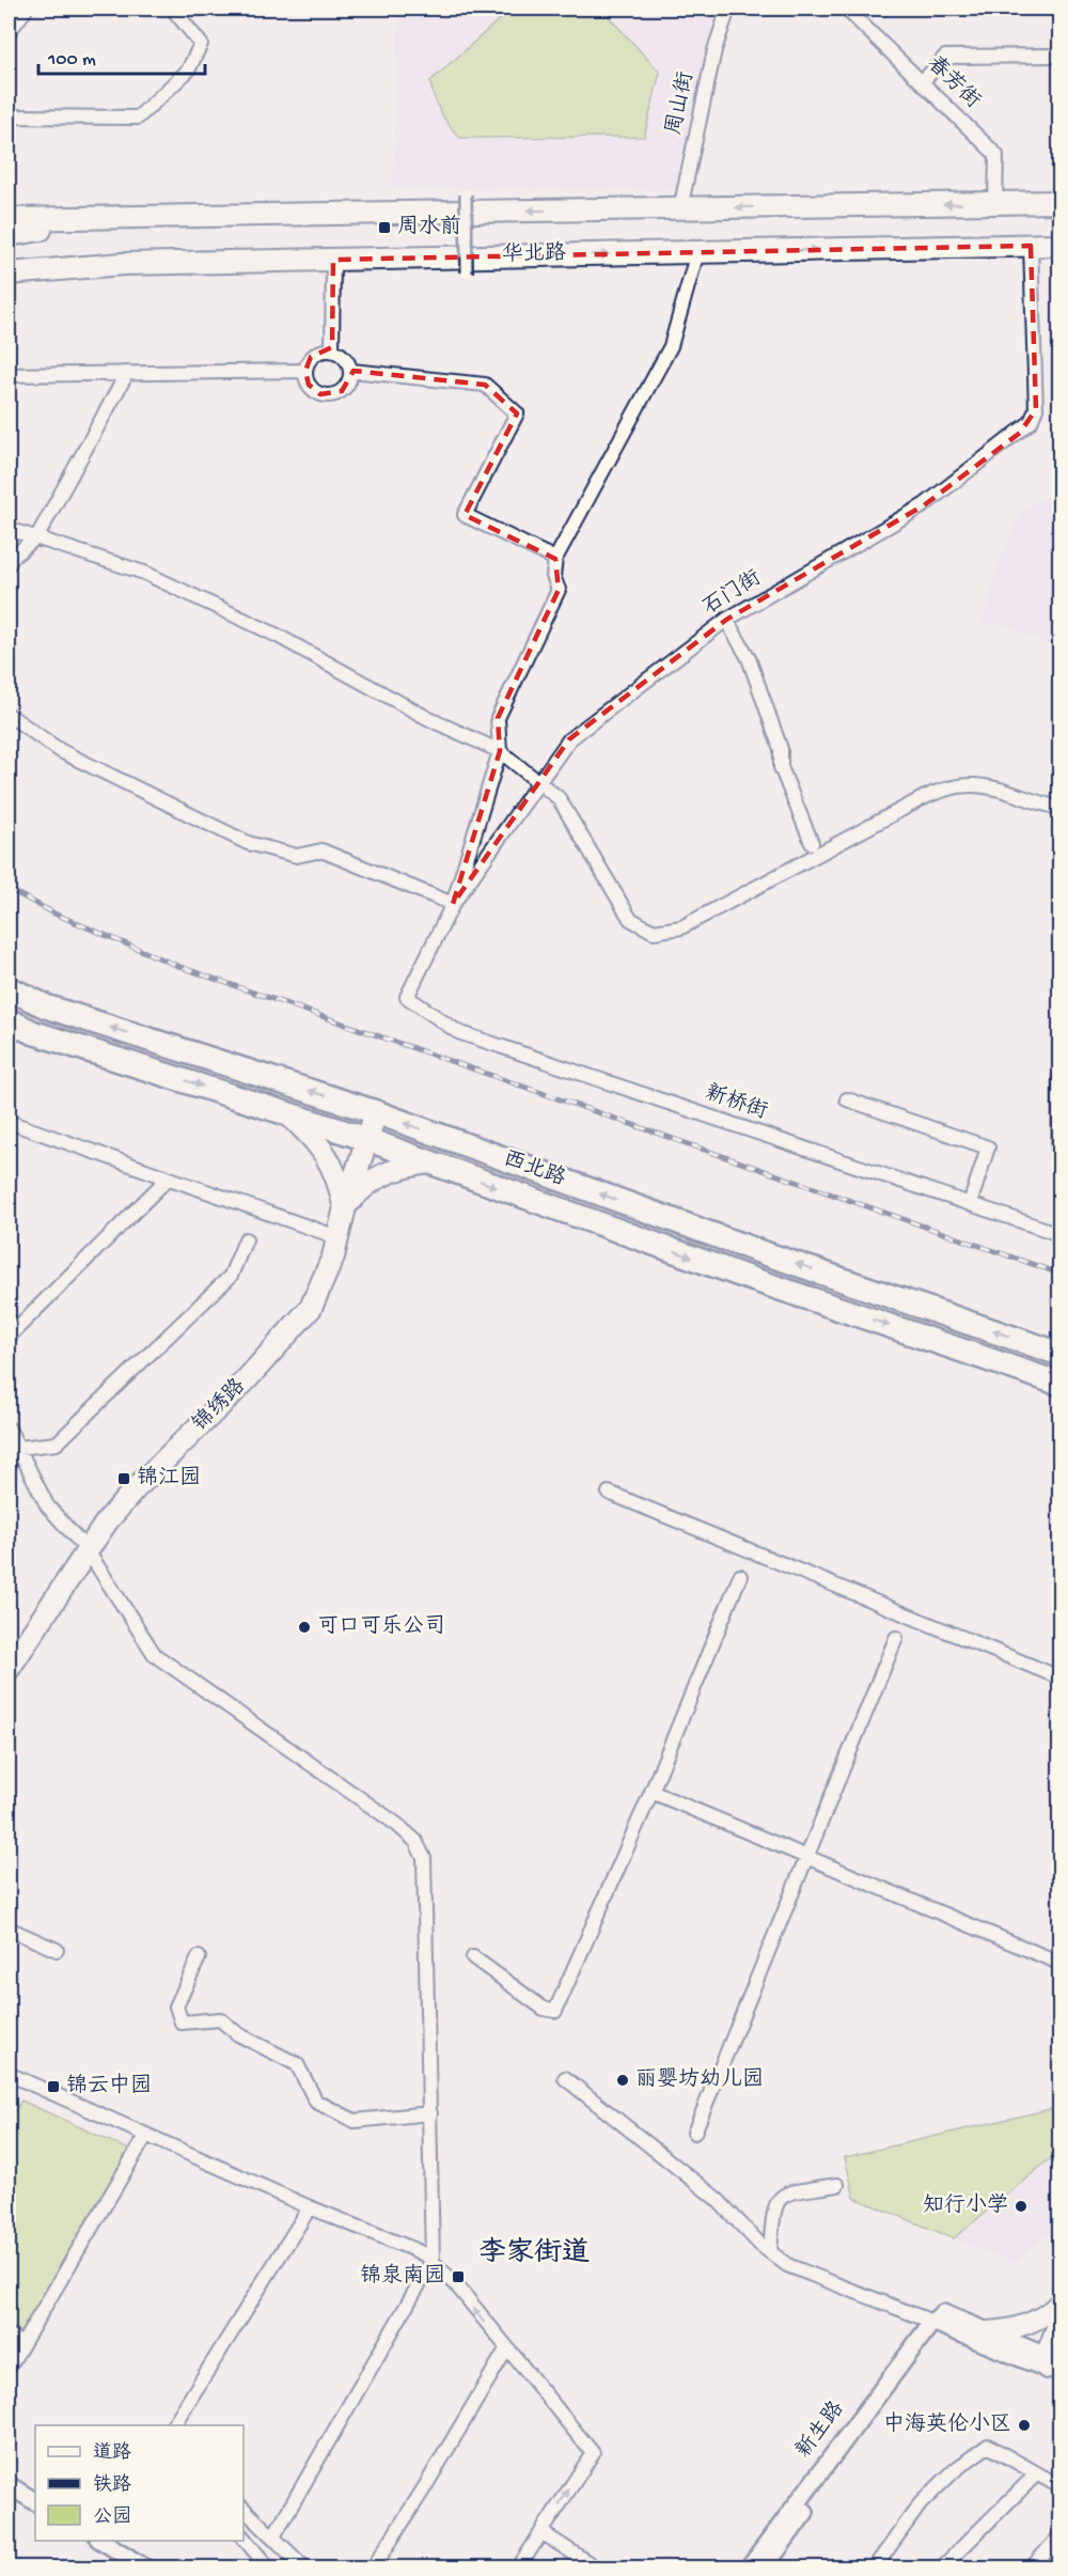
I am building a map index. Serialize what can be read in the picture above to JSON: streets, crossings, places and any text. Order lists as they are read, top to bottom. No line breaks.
{"streets":{"highway":["西北路"],"main road":["华北路","锦绣路"],"street":["春芳街","周山街","石门街","新桥街","新生路"]},"crossings":[["华北路","石门街"],["石门街","新桥街"],["西北路","锦绣路"]],"districts":["李家街道"],"places":{"transit":["周水前","锦江园","锦云中园","锦泉南园"],"other":["可口可乐公司","丽婴坊幼儿园","知行小学","中海英伦小区"]},"legend":["道路","铁路","公园"],"scale_bar":"100 m"}
